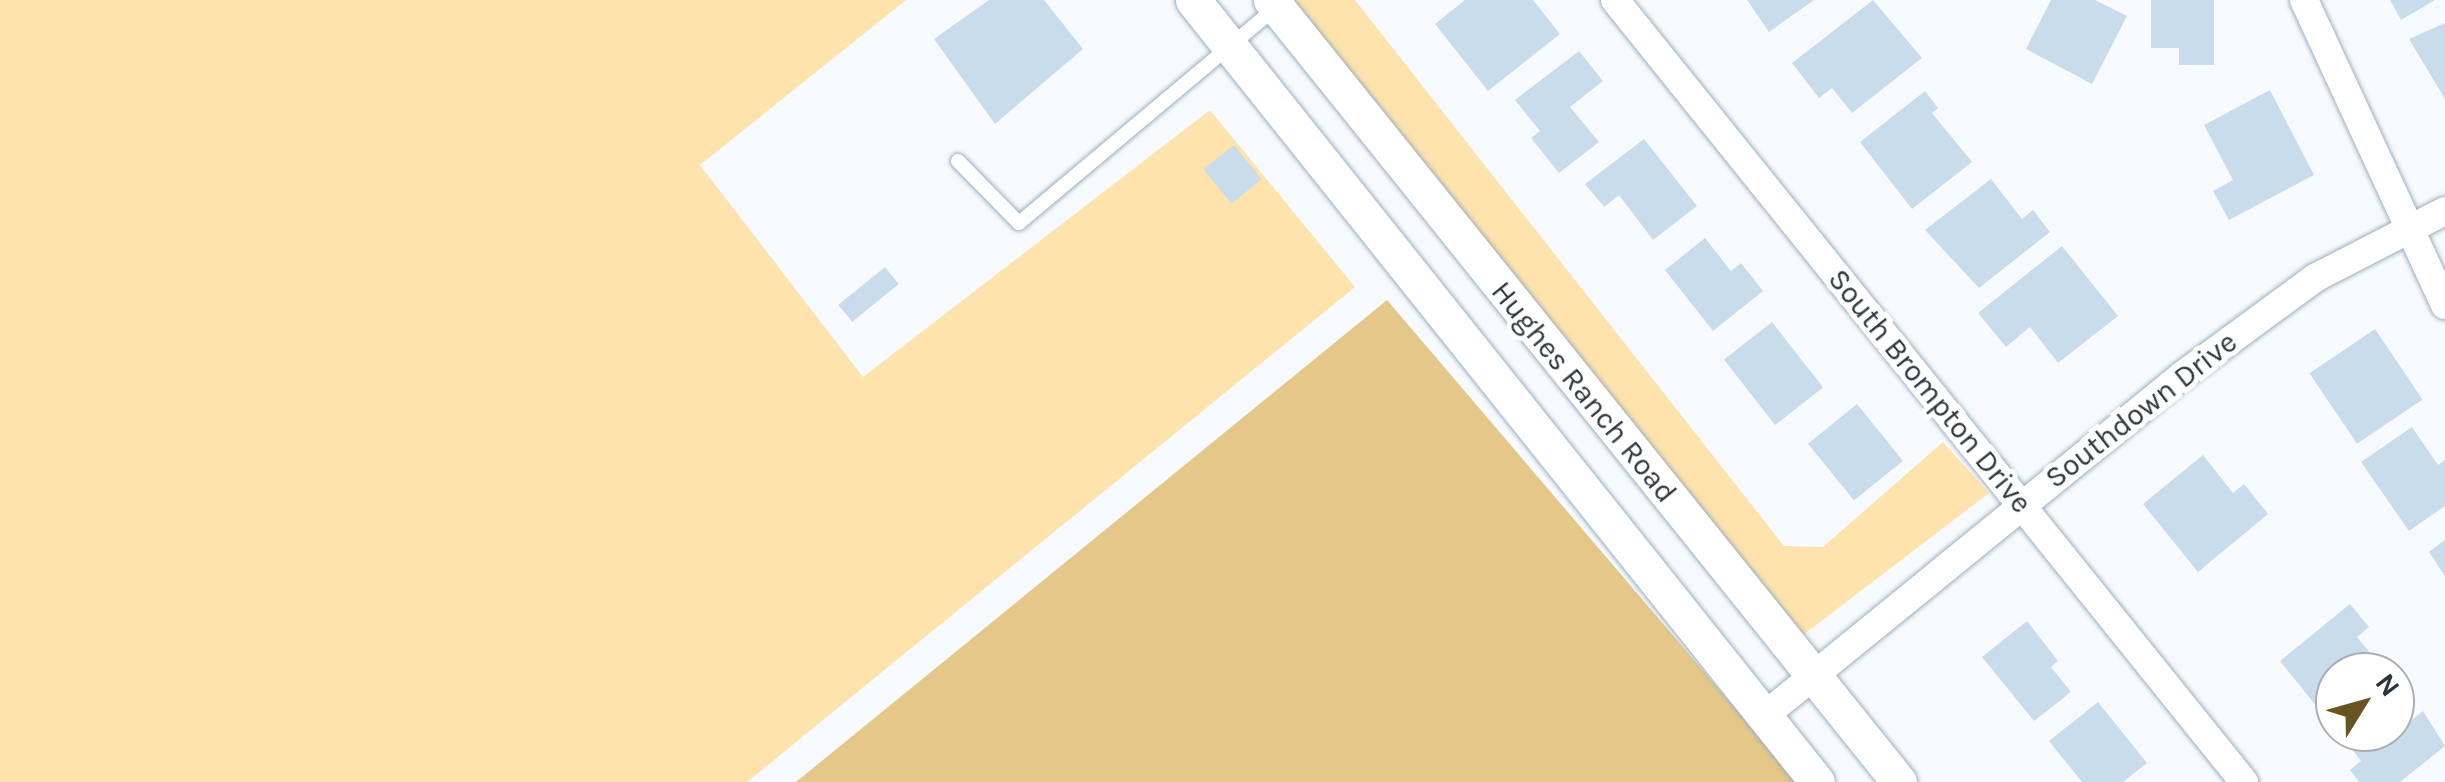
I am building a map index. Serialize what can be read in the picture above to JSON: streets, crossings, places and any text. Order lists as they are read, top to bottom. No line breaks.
{"streets":{"street":["South Brompton Drive","Hughes Ranch Road","Southdown Drive"]},"crossings":[["South Brompton Drive","Southdown Drive"],["Hughes Ranch Road","Southdown Drive"]],"north":"top right"}
